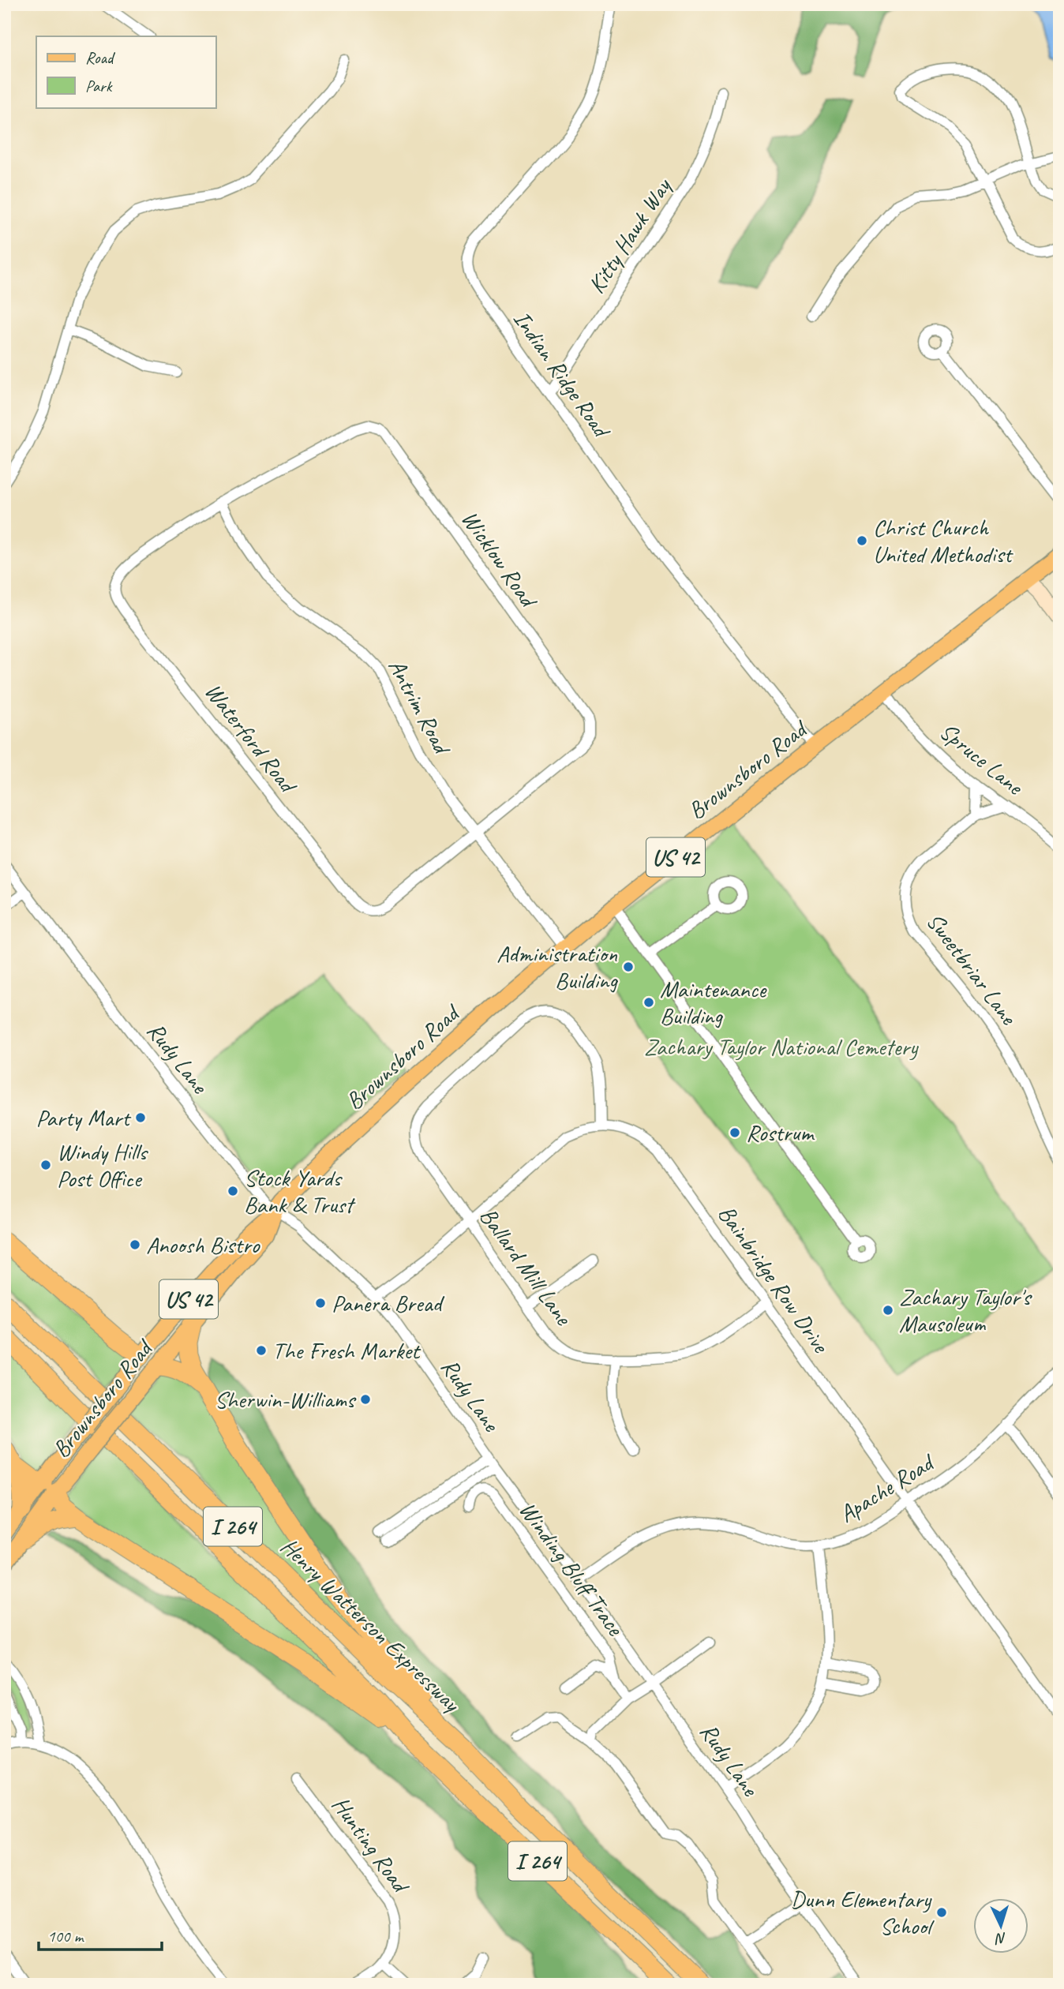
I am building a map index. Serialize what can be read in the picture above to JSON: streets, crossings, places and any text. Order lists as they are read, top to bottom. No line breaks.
{"streets":{"highway":["I 264","Henry Watterson Expressway"],"main road":["Brownsboro Road","US 42"],"street":["Kitty Hawk Way","Indian Ridge Road","Wicklow Road","Antrim Road","Waterford Road","Spruce Lane","Sweetbriar Lane","Rudy Lane","Ballard Mill Lane","Bainbridge Row Drive","Apache Road","Winding Bluff Trace","Hunting Road"]},"crossings":[["Kitty Hawk Way","Indian Ridge Road"],["Indian Ridge Road","Brownsboro Road"],["Wicklow Road","Antrim Road"],["Wicklow Road","Waterford Road"],["Antrim Road","Waterford Road"],["Antrim Road","Brownsboro Road"],["Spruce Lane","Brownsboro Road"],["Spruce Lane","Sweetbriar Lane"],["Brownsboro Road","Rudy Lane"],["Rudy Lane","Bainbridge Row Drive"],["Rudy Lane","Apache Road"],["Ballard Mill Lane","Bainbridge Row Drive"],["Bainbridge Row Drive","Apache Road"]],"parks":["Zachary Taylor National Cemetery"],"places":["Christ Church United Methodist","Administration Building","Maintenance Building","Party Mart","Rostrum","Windy Hills Post Office","Stock Yards Bank & Trust","Anoosh Bistro","Panera Bread","Zachary Taylor's Mausoleum","The Fresh Market","Sherwin-Williams","Dunn Elementary School"],"legend":["Road","Park"],"scale_bar":"100 m","north":"bottom"}
